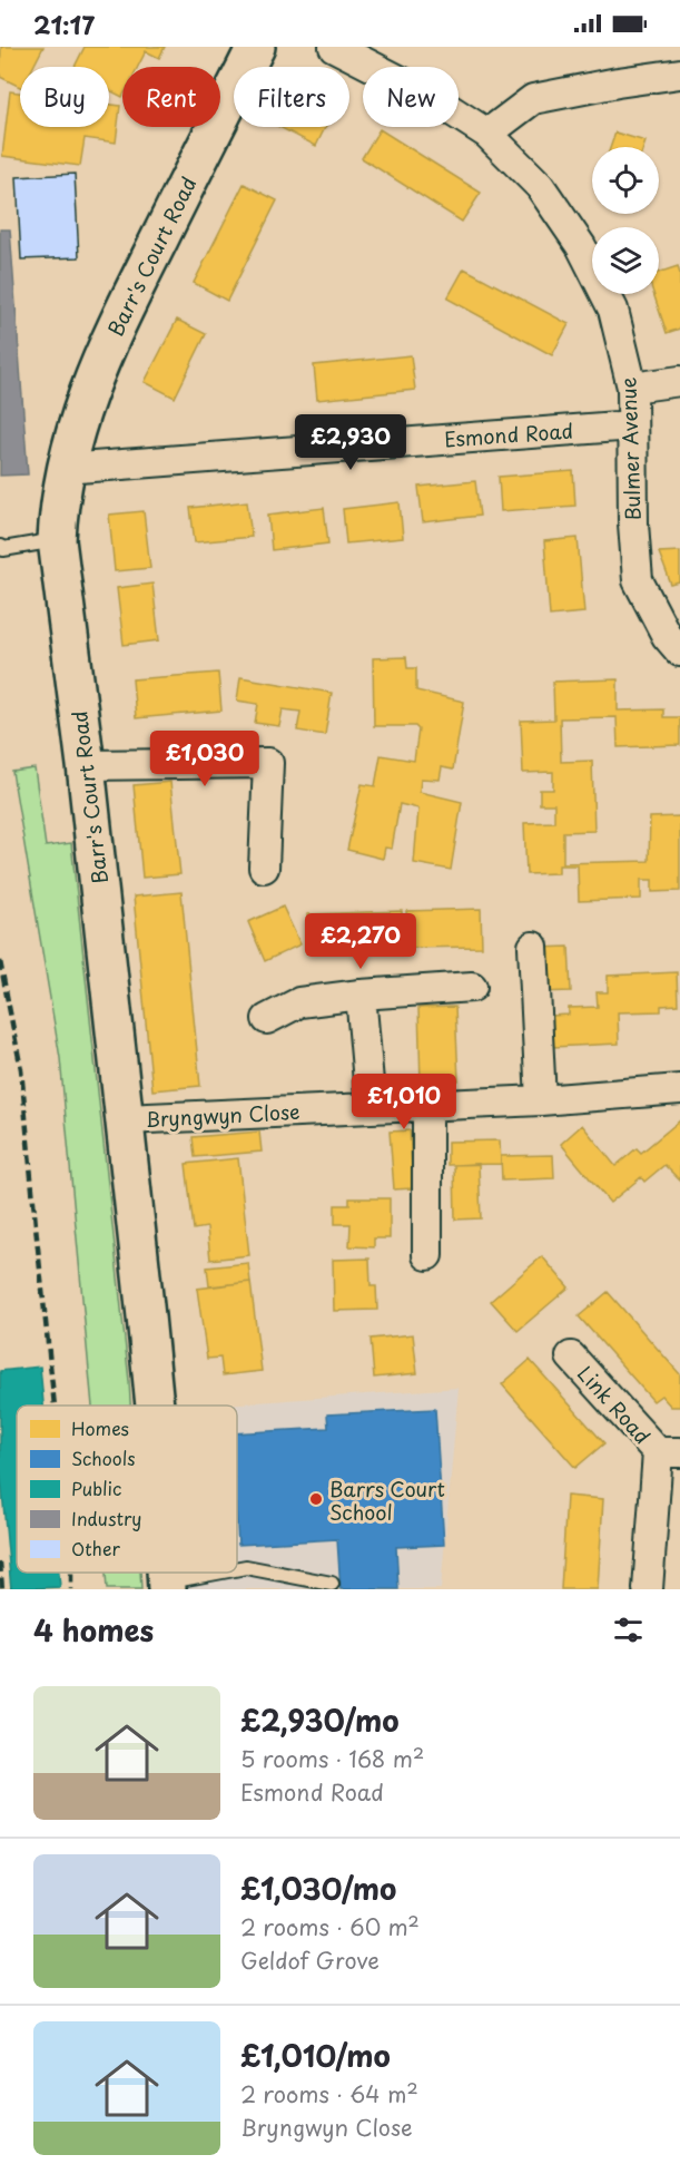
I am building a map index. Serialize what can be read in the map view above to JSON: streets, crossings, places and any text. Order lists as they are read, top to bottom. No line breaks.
{"streets":{"street":["Barr's Court Road","Esmond Road","Bulmer Avenue","Bryngwyn Close","Link Road"]},"crossings":[["Barr's Court Road","Esmond Road"],["Barr's Court Road","Bryngwyn Close"],["Esmond Road","Bulmer Avenue"]],"places":["Barrs Court School"],"legend":["Homes","Schools","Public","Industry","Other"],"page":{"status":"21:17","chip":["Buy","Rent","Filters","New"],"price":["£2,930","£1,030","£2,270","£1,010"],"heading":"4 homes","list":[{"name":"£2,930/mo","note":"5 rooms · 168 m² · Esmond Road"},{"name":"£1,030/mo","note":"2 rooms · 60 m² · Geldof Grove"},{"name":"£1,010/mo","note":"2 rooms · 64 m² · Bryngwyn Close"}]}}
